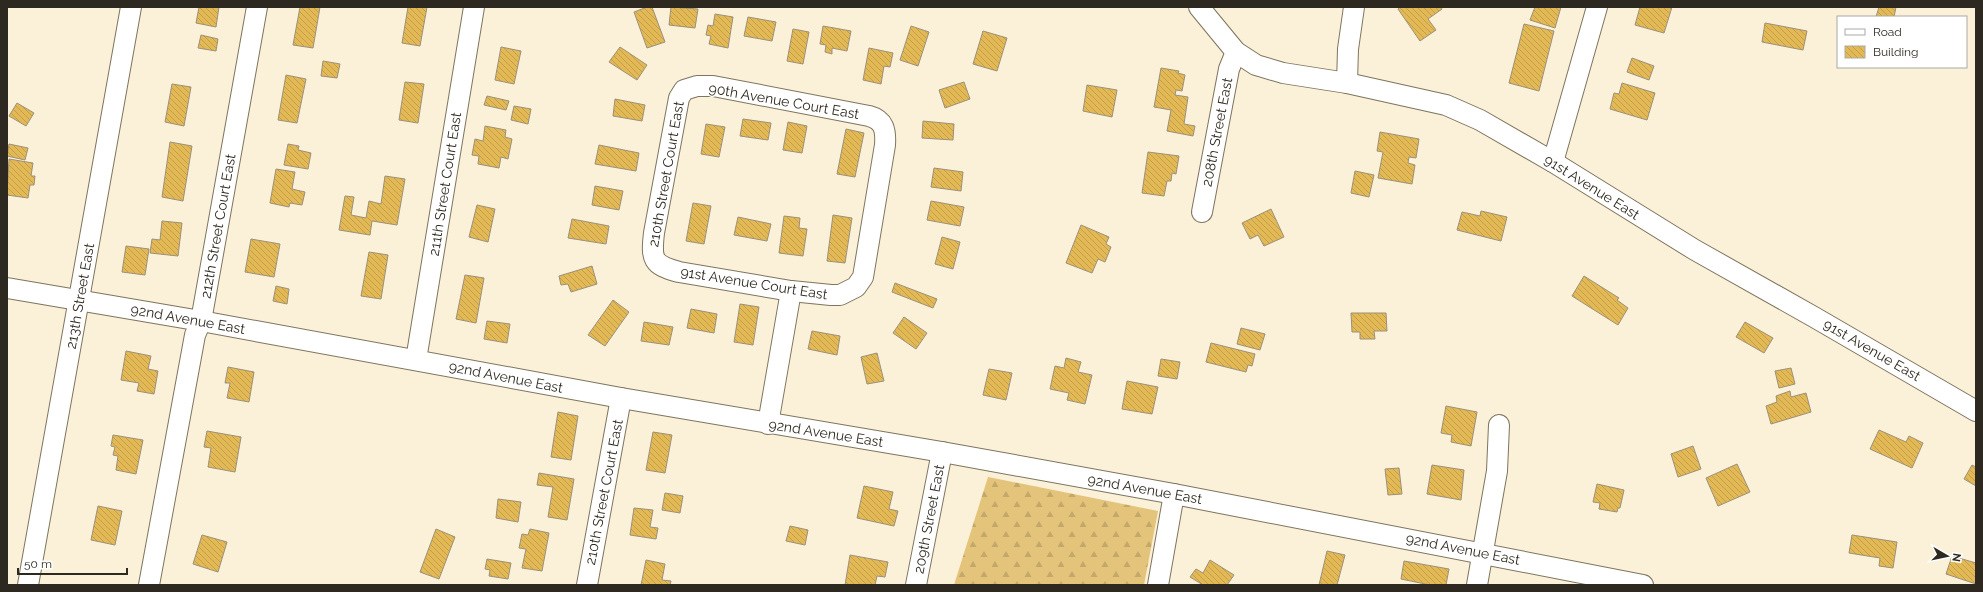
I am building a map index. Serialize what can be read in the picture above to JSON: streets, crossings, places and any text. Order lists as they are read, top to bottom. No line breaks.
{"streets":{"street":["90th Avenue Court East","208th Street East","210th Street Court East","211th Street Court East","91st Avenue East","212th Street Court East","91st Avenue Court East","213th Street East","92nd Avenue East","209th Street East"]},"crossings":[["90th Avenue Court East","210th Street Court East"],["90th Avenue Court East","91st Avenue Court East"],["208th Street East","91st Avenue East"],["210th Street Court East","91st Avenue Court East"],["210th Street Court East","92nd Avenue East"],["211th Street Court East","92nd Avenue East"],["212th Street Court East","92nd Avenue East"],["213th Street East","92nd Avenue East"],["92nd Avenue East","209th Street East"]],"legend":["Road","Building"],"scale_bar":"50 m","north":"right"}
